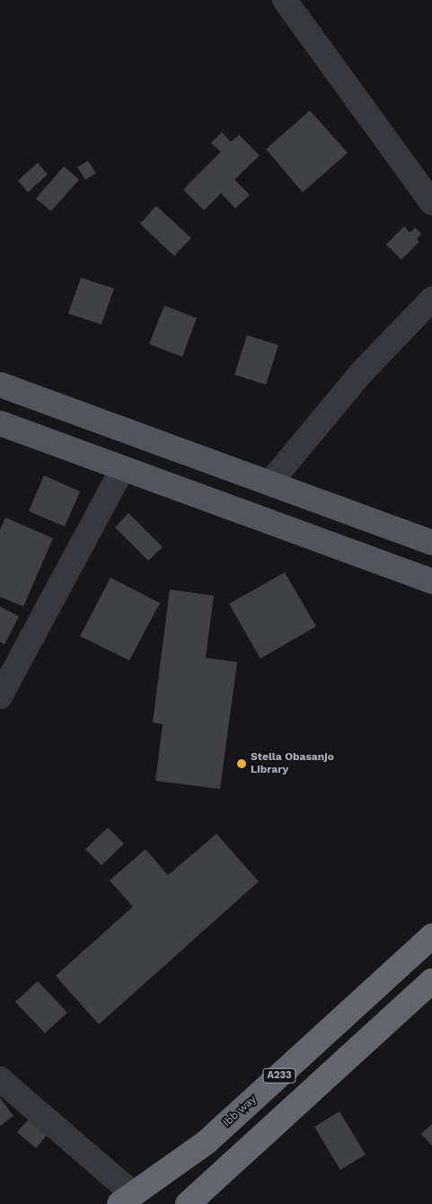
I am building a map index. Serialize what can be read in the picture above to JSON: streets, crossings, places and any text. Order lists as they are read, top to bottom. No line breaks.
{"streets":{"highway":["A233","Ibb way"]},"places":["Stella Obasanjo Library"]}
